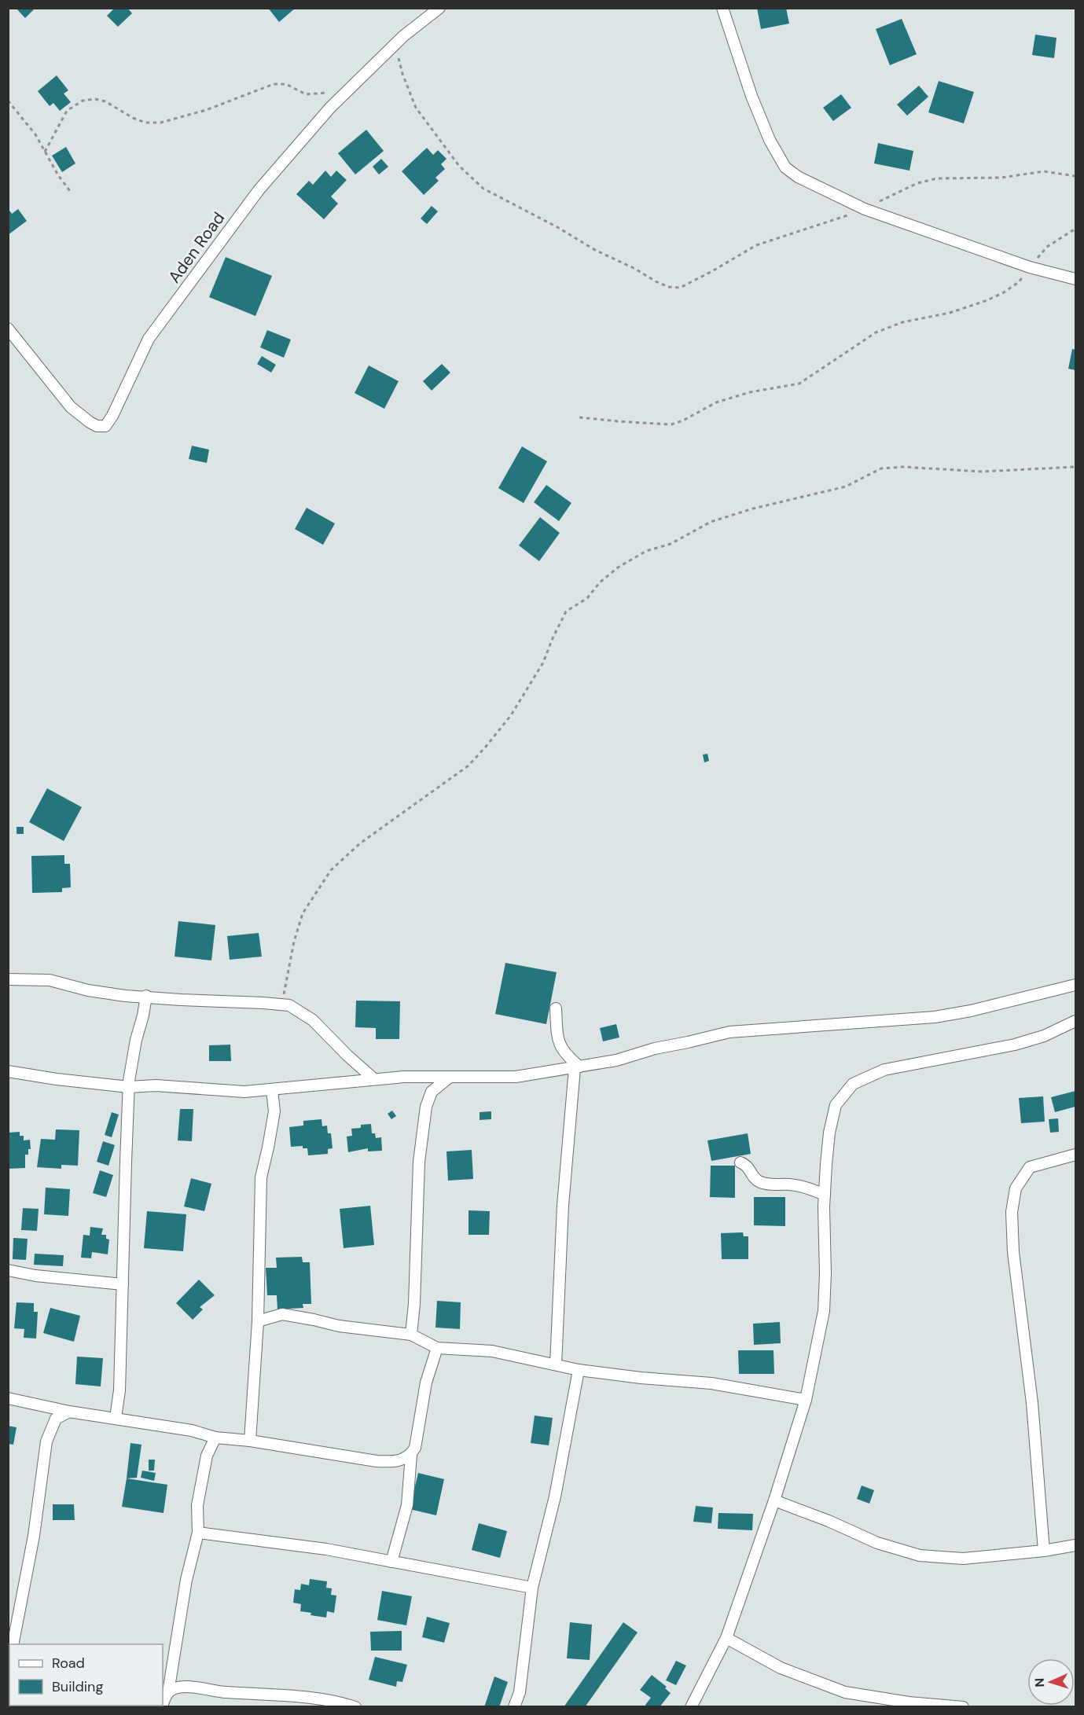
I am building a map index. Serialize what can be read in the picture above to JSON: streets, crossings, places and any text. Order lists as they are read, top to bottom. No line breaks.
{"streets":{"street":["Aden Road"]},"legend":["Road","Building"],"north":"left"}
